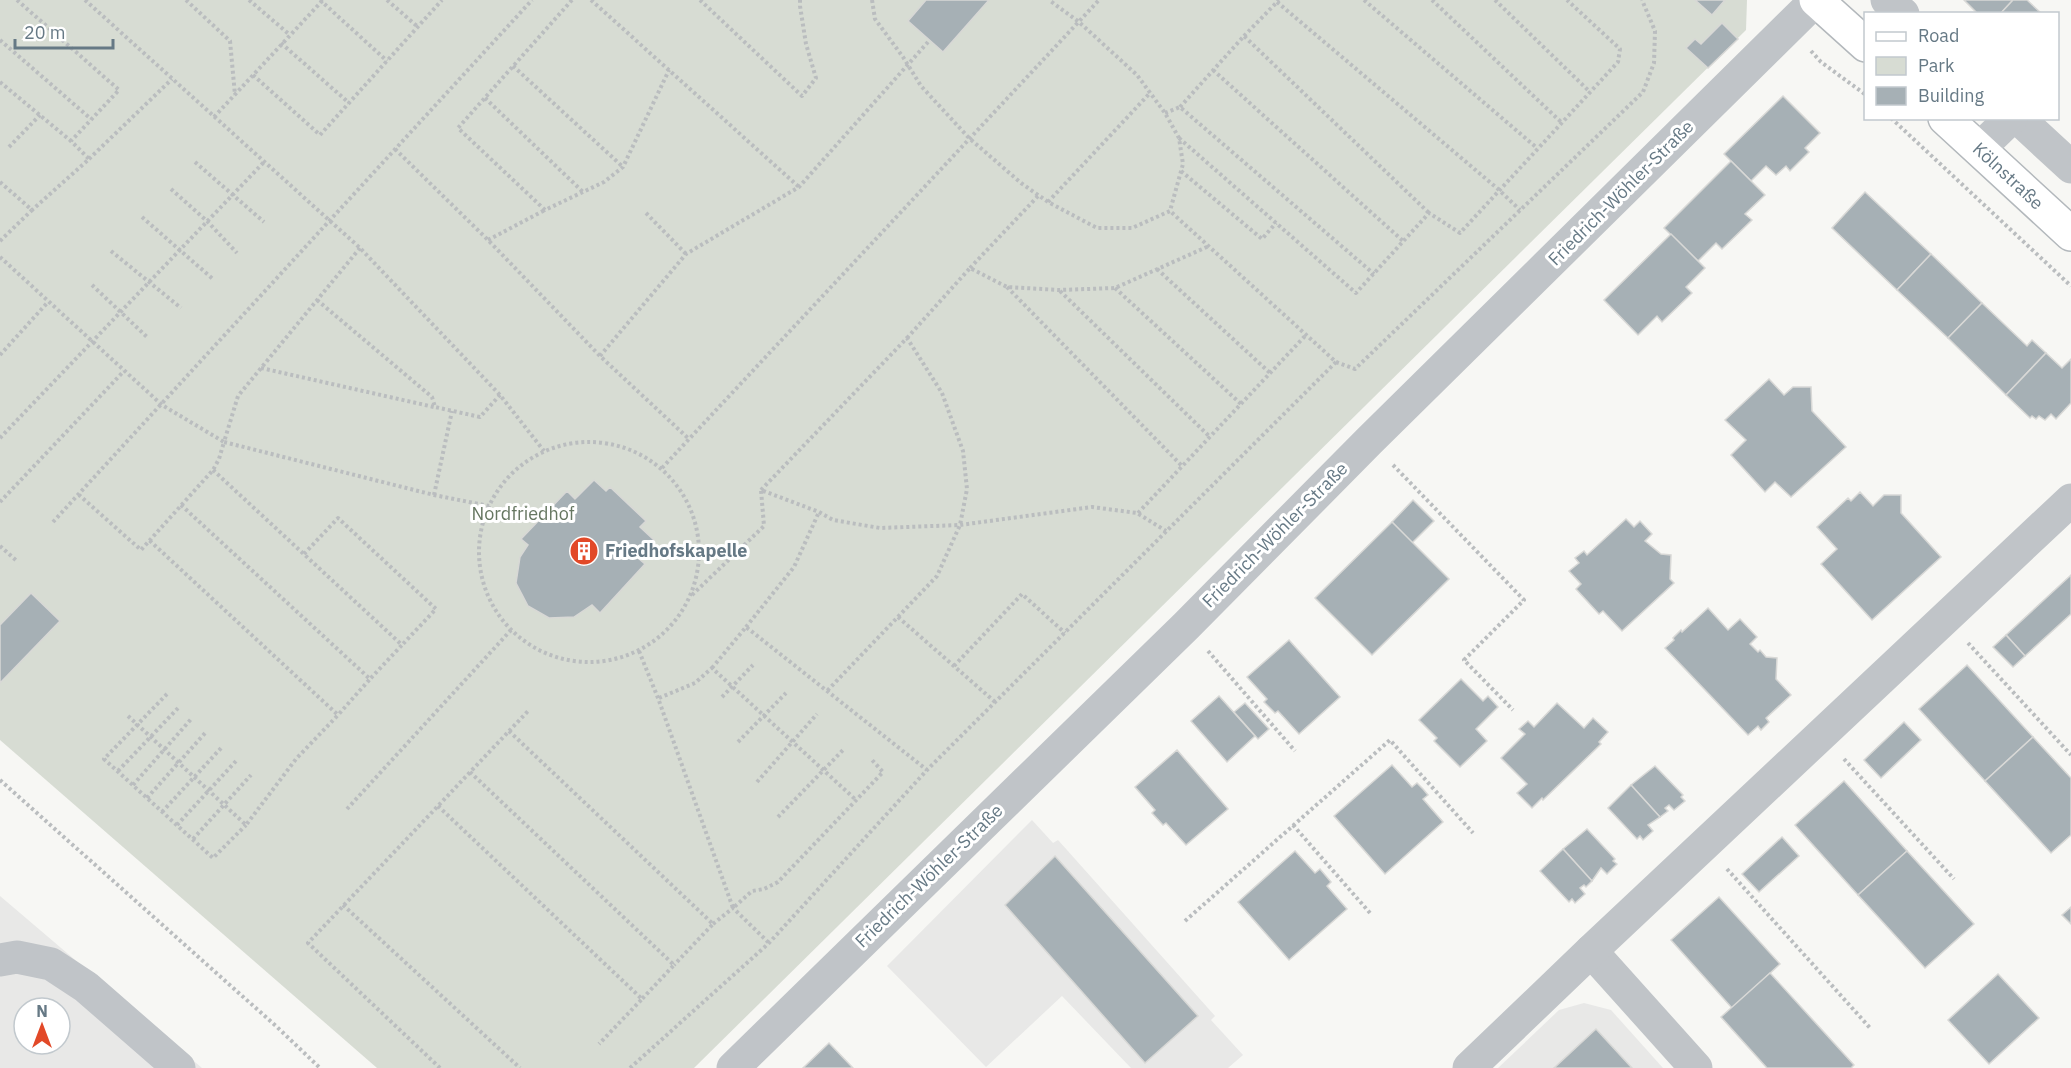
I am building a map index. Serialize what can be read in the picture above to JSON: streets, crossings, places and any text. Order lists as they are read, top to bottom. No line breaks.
{"streets":{"main road":["Kölnstraße"],"street":["Friedrich-Wöhler-Straße"]},"parks":["Nordfriedhof"],"places":{"building":["Friedhofskapelle"]},"legend":["Road","Park","Building"],"scale_bar":"20 m","north":"top"}
